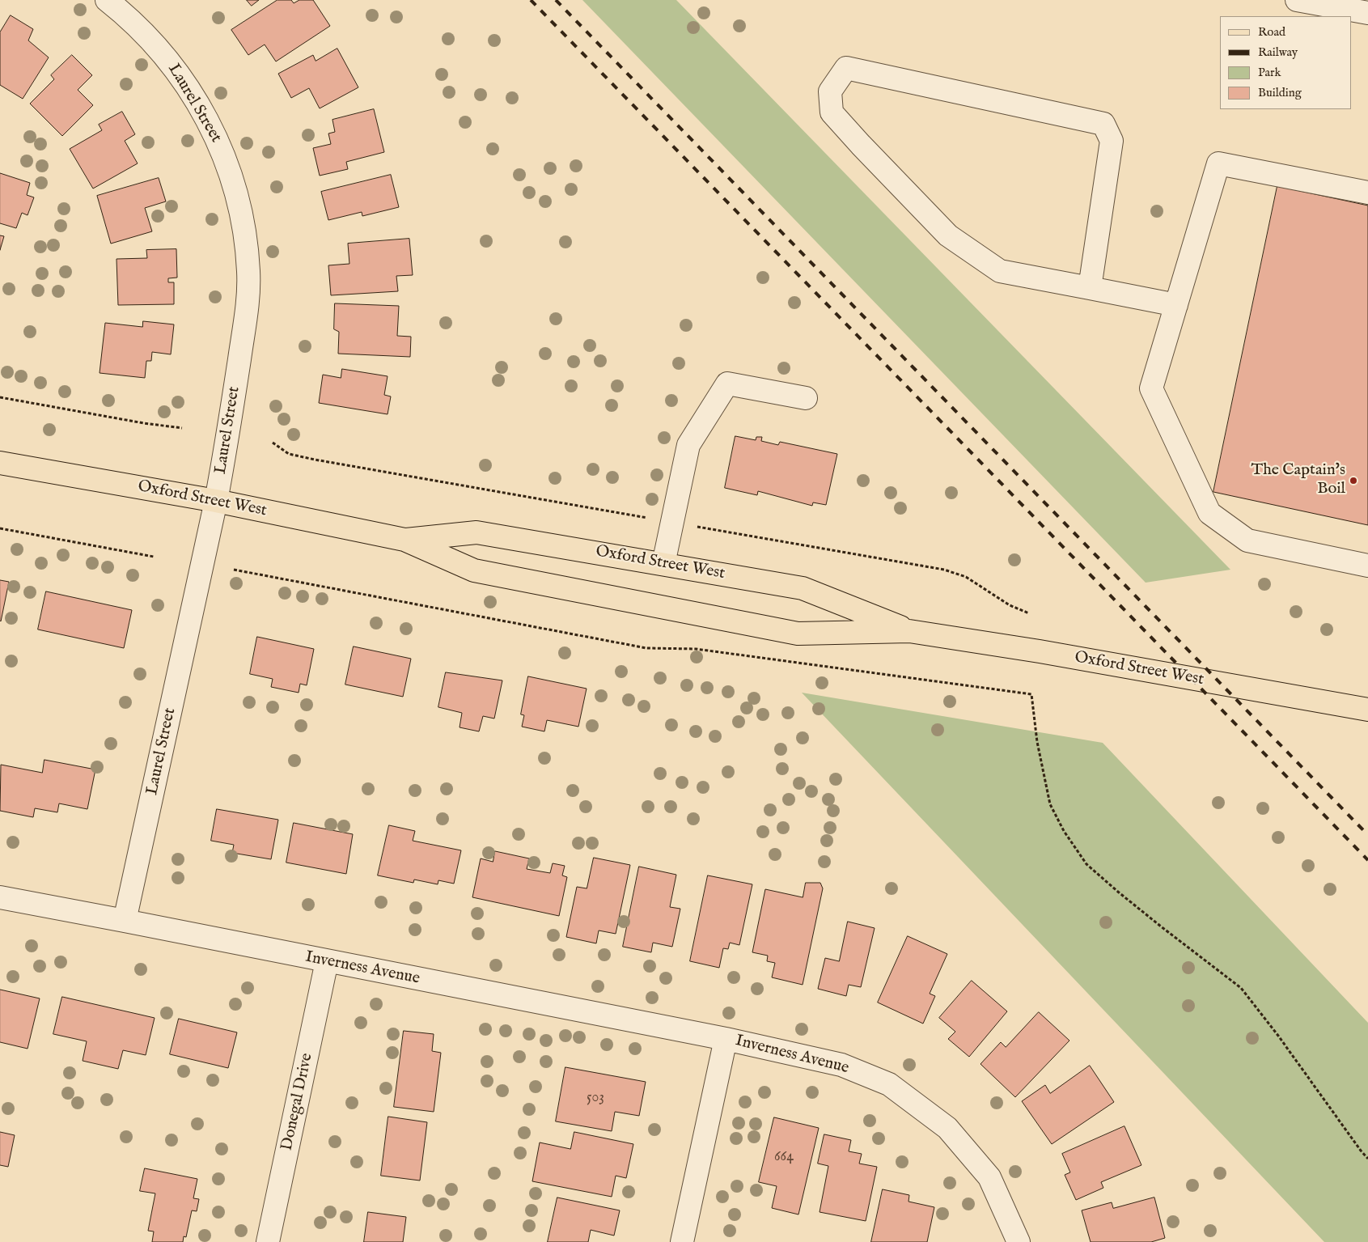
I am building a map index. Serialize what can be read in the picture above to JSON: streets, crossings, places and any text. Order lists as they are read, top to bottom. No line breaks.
{"streets":{"main road":["Oxford Street West"],"street":["Laurel Street","Inverness Avenue","Donegal Drive"]},"crossings":[["Laurel Street","Oxford Street West"],["Laurel Street","Inverness Avenue"],["Inverness Avenue","Donegal Drive"]],"places":["The Captain's Boil"],"house_numbers":["503","664"],"legend":["Road","Railway","Park","Building"]}
